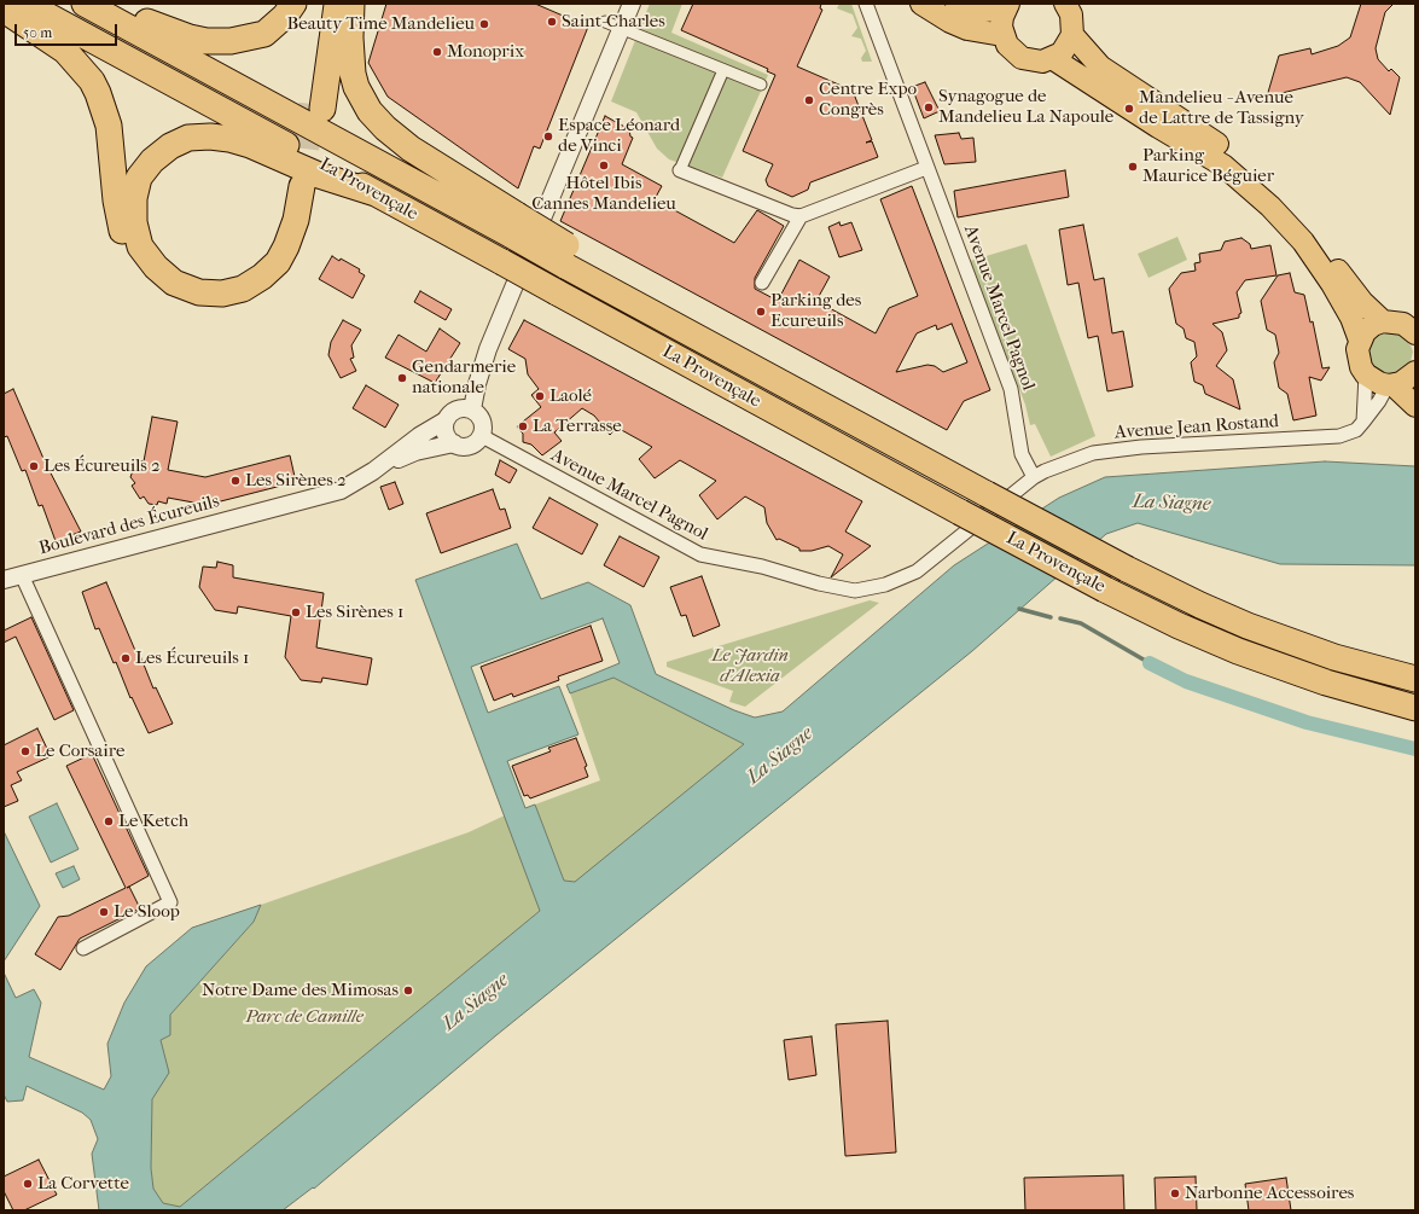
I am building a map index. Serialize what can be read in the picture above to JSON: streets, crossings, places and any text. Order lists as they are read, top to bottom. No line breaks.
{"streets":{"highway":["La Provençale"],"street":["Avenue Marcel Pagnol","Avenue Jean Rostand","Boulevard des Écureuils"]},"crossings":[["Avenue Marcel Pagnol","Avenue Jean Rostand"],["Avenue Marcel Pagnol","Boulevard des Écureuils"]],"water":["La Siagne"],"parks":["Le Jardin d'Alexia","Parc de Camille"],"places":["Saint-Charles","Beauty Time Mandelieu","Monoprix","Centre Expo Congrès","Synagogue de Mandelieu La Napoule","Mandelieu - Avenue de Lattre de Tassigny","Espace Léonard de Vinci","Hôtel Ibis Cannes Mandelieu","Parking Maurice Béguier","Parking des Ecureuils","Gendarmerie nationale","Laolé","La Terrasse","Les Écureuils 2","Les Sirènes 2","Les Sirènes 1","Les Écureuils 1","Le Corsaire","Le Ketch","Le Sloop","Notre Dame des Mimosas","La Corvette","Narbonne Accessoires"],"scale_bar":"50 m"}
